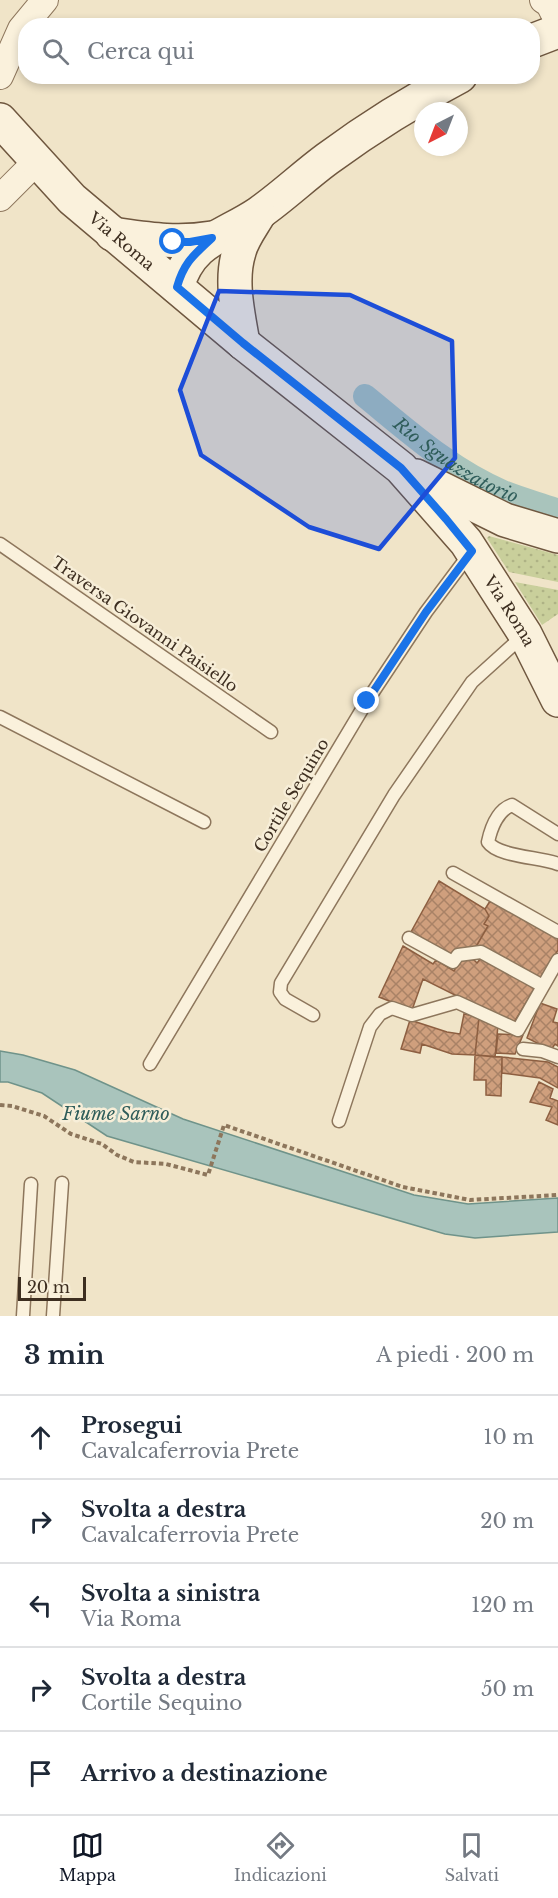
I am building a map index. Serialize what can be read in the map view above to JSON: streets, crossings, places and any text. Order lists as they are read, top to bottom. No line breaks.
{"streets":{"main road":["Via Roma"],"lane":["Traversa Giovanni Paisiello","Cortile Sequino"]},"crossings":[["Via Roma","Cortile Sequino"]],"water":["Rio Sguazzatorio","Fiume Sarno"],"scale_bar":"20 m","north":"bottom left","page":{"search":"Cerca qui","scale":"20 m","heading":["3 min","A piedi · 200 m"],"list":[["Prosegui","Cavalcaferrovia Prete","10 m"],["Svolta a destra","Cavalcaferrovia Prete","20 m"],["Svolta a sinistra","Via Roma","120 m"],["Svolta a destra","Cortile Sequino","50 m"],"Arrivo a destinazione"],"nav":["Mappa","Indicazioni","Salvati"]}}
